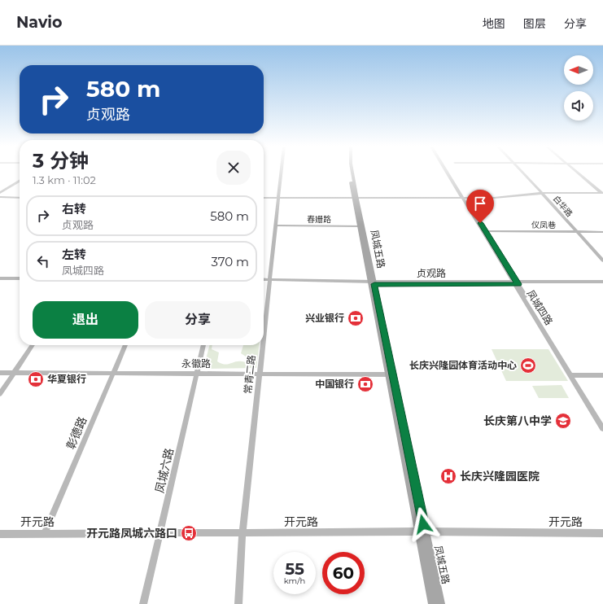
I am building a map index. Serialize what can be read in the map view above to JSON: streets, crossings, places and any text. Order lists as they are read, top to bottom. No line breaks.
{"streets":{"main road":["凤城五路"],"street":["白华路","春姗路","仪凤巷","贞观路","凤城四路","永徽路","常青二路","彰德路","凤城六路","开元路"]},"crossings":[["白华路","仪凤巷"],["春姗路","凤城五路"],["春姗路","常青二路"],["仪凤巷","凤城四路"],["凤城五路","贞观路"],["凤城五路","永徽路"],["凤城五路","开元路"],["贞观路","凤城四路"],["贞观路","常青二路"],["永徽路","常青二路"],["永徽路","彰德路"],["永徽路","凤城六路"],["常青二路","开元路"],["彰德路","开元路"],["凤城六路","开元路"]],"places":{"bank":["兴业银行","华夏银行","中国银行"],"sports":["长庆兴隆园体育活动中心"],"school or university":["长庆第八中学"],"hospital":["长庆兴隆园医院"],"bus stop":["开元路凤城六路口"]},"north":"left","page":{"header":"Navio","nav":["地图","图层","分享"],"turn":["580 m","贞观路"],"heading":["3 分钟","1.3 km · 11:02"],"list":[{"name":"右转","note":"贞观路","value":"580 m"},{"name":"左转","note":"凤城四路","value":"370 m"}],"buttons":["退出","分享"],"speed":"55 km/h","limit":"60"}}
